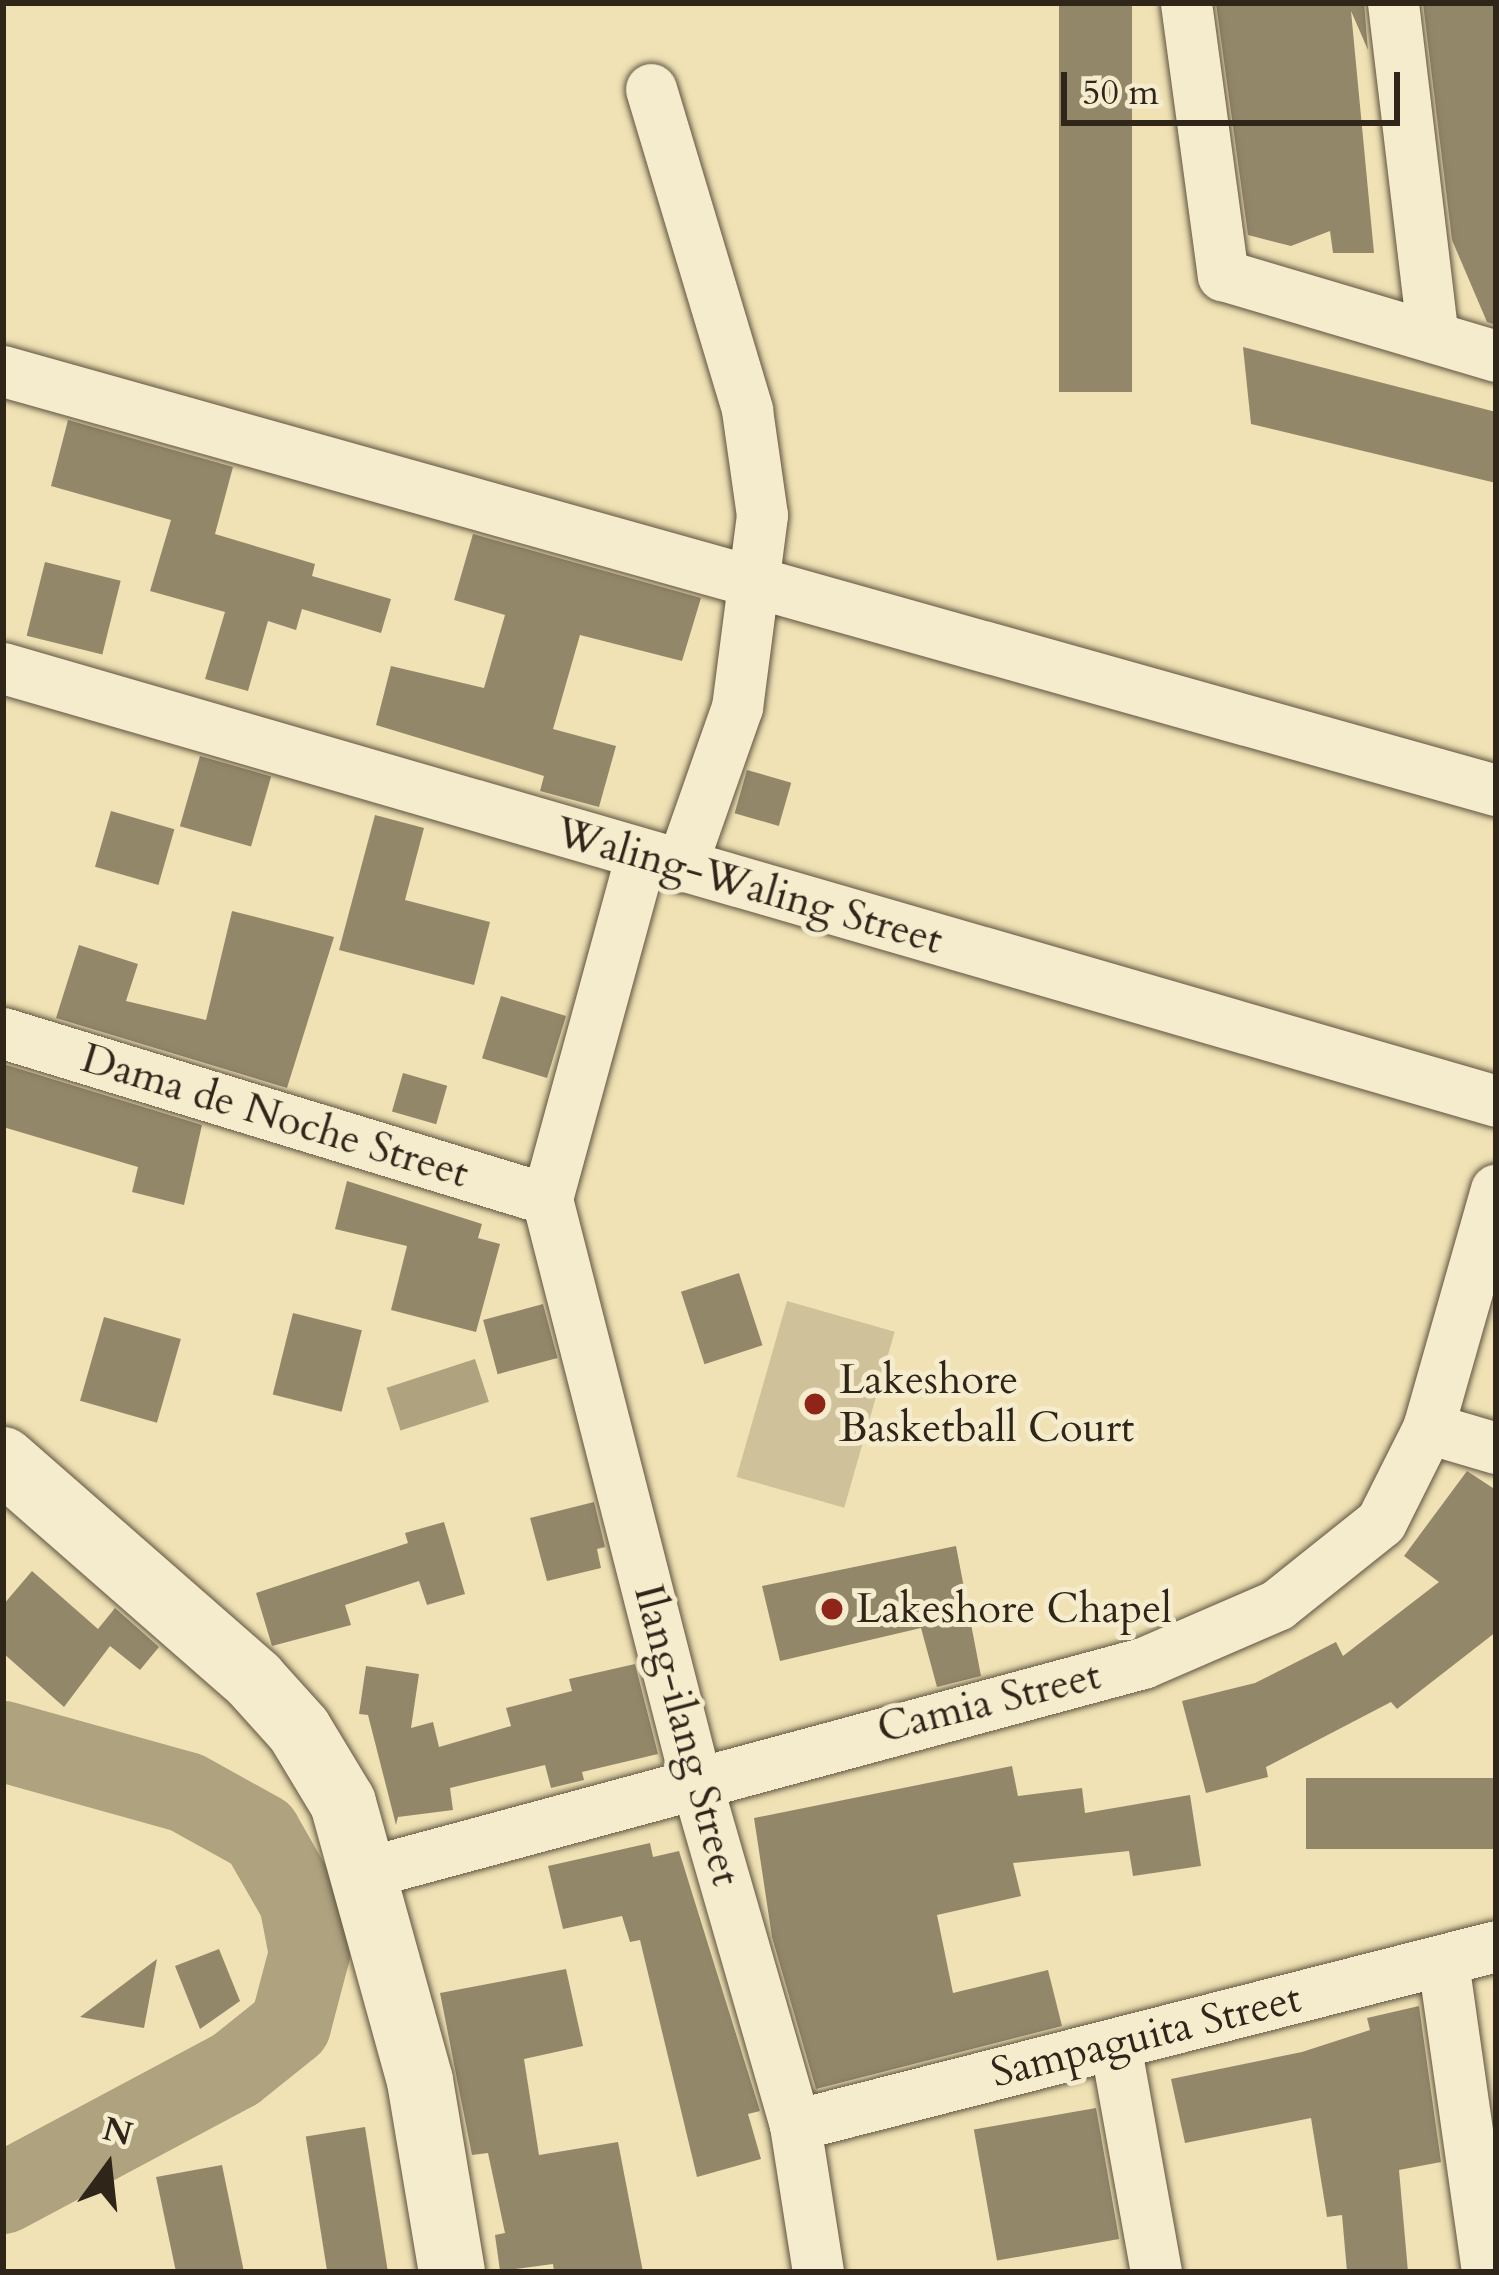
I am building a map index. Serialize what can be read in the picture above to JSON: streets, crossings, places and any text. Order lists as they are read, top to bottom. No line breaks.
{"streets":{"street":["Waling-Waling Street","Dama de Noche Street","Camia Street","Ilang-ilang Street","Sampaguita Street"]},"crossings":[["Dama de Noche Street","Ilang-ilang Street"],["Camia Street","Ilang-ilang Street"],["Ilang-ilang Street","Sampaguita Street"]],"places":["Lakeshore Basketball Court","Lakeshore Chapel"],"scale_bar":"50 m","north":"top"}
